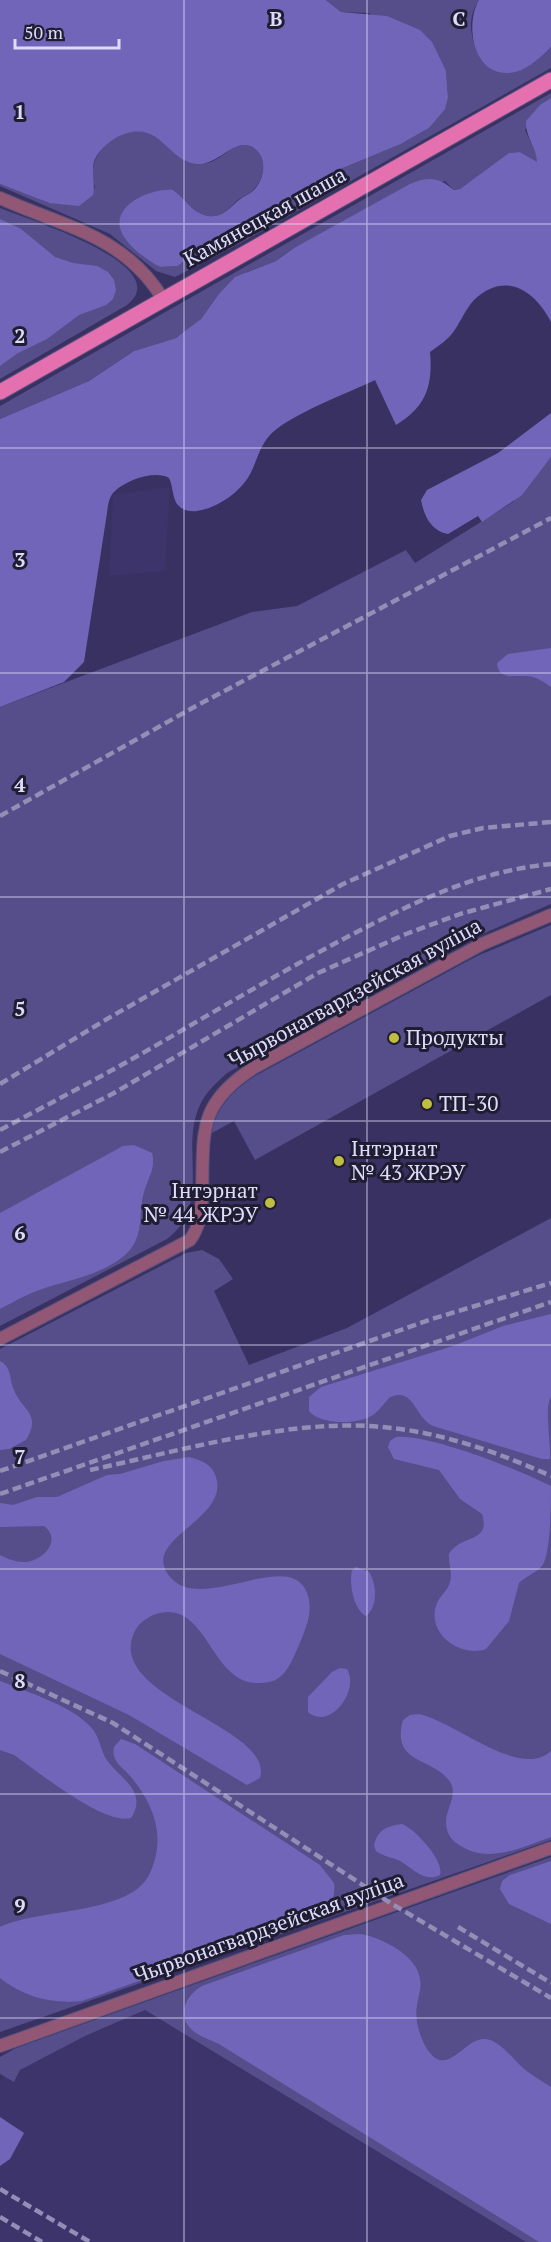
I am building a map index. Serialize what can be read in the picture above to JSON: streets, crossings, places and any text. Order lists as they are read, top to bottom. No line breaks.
{"streets":{"main road":["Камянецкая шаша"],"street":["Чырвонагвардзейская вуліца"]},"places":["Продукты","ТП-30","Інтэрнат № 43 ЖРЭУ","Інтэрнат № 44 ЖРЭУ"],"scale_bar":"50 m","grid":{"columns":["B","C"],"rows":["1","2","3","4","5","6","7","8","9"]}}
